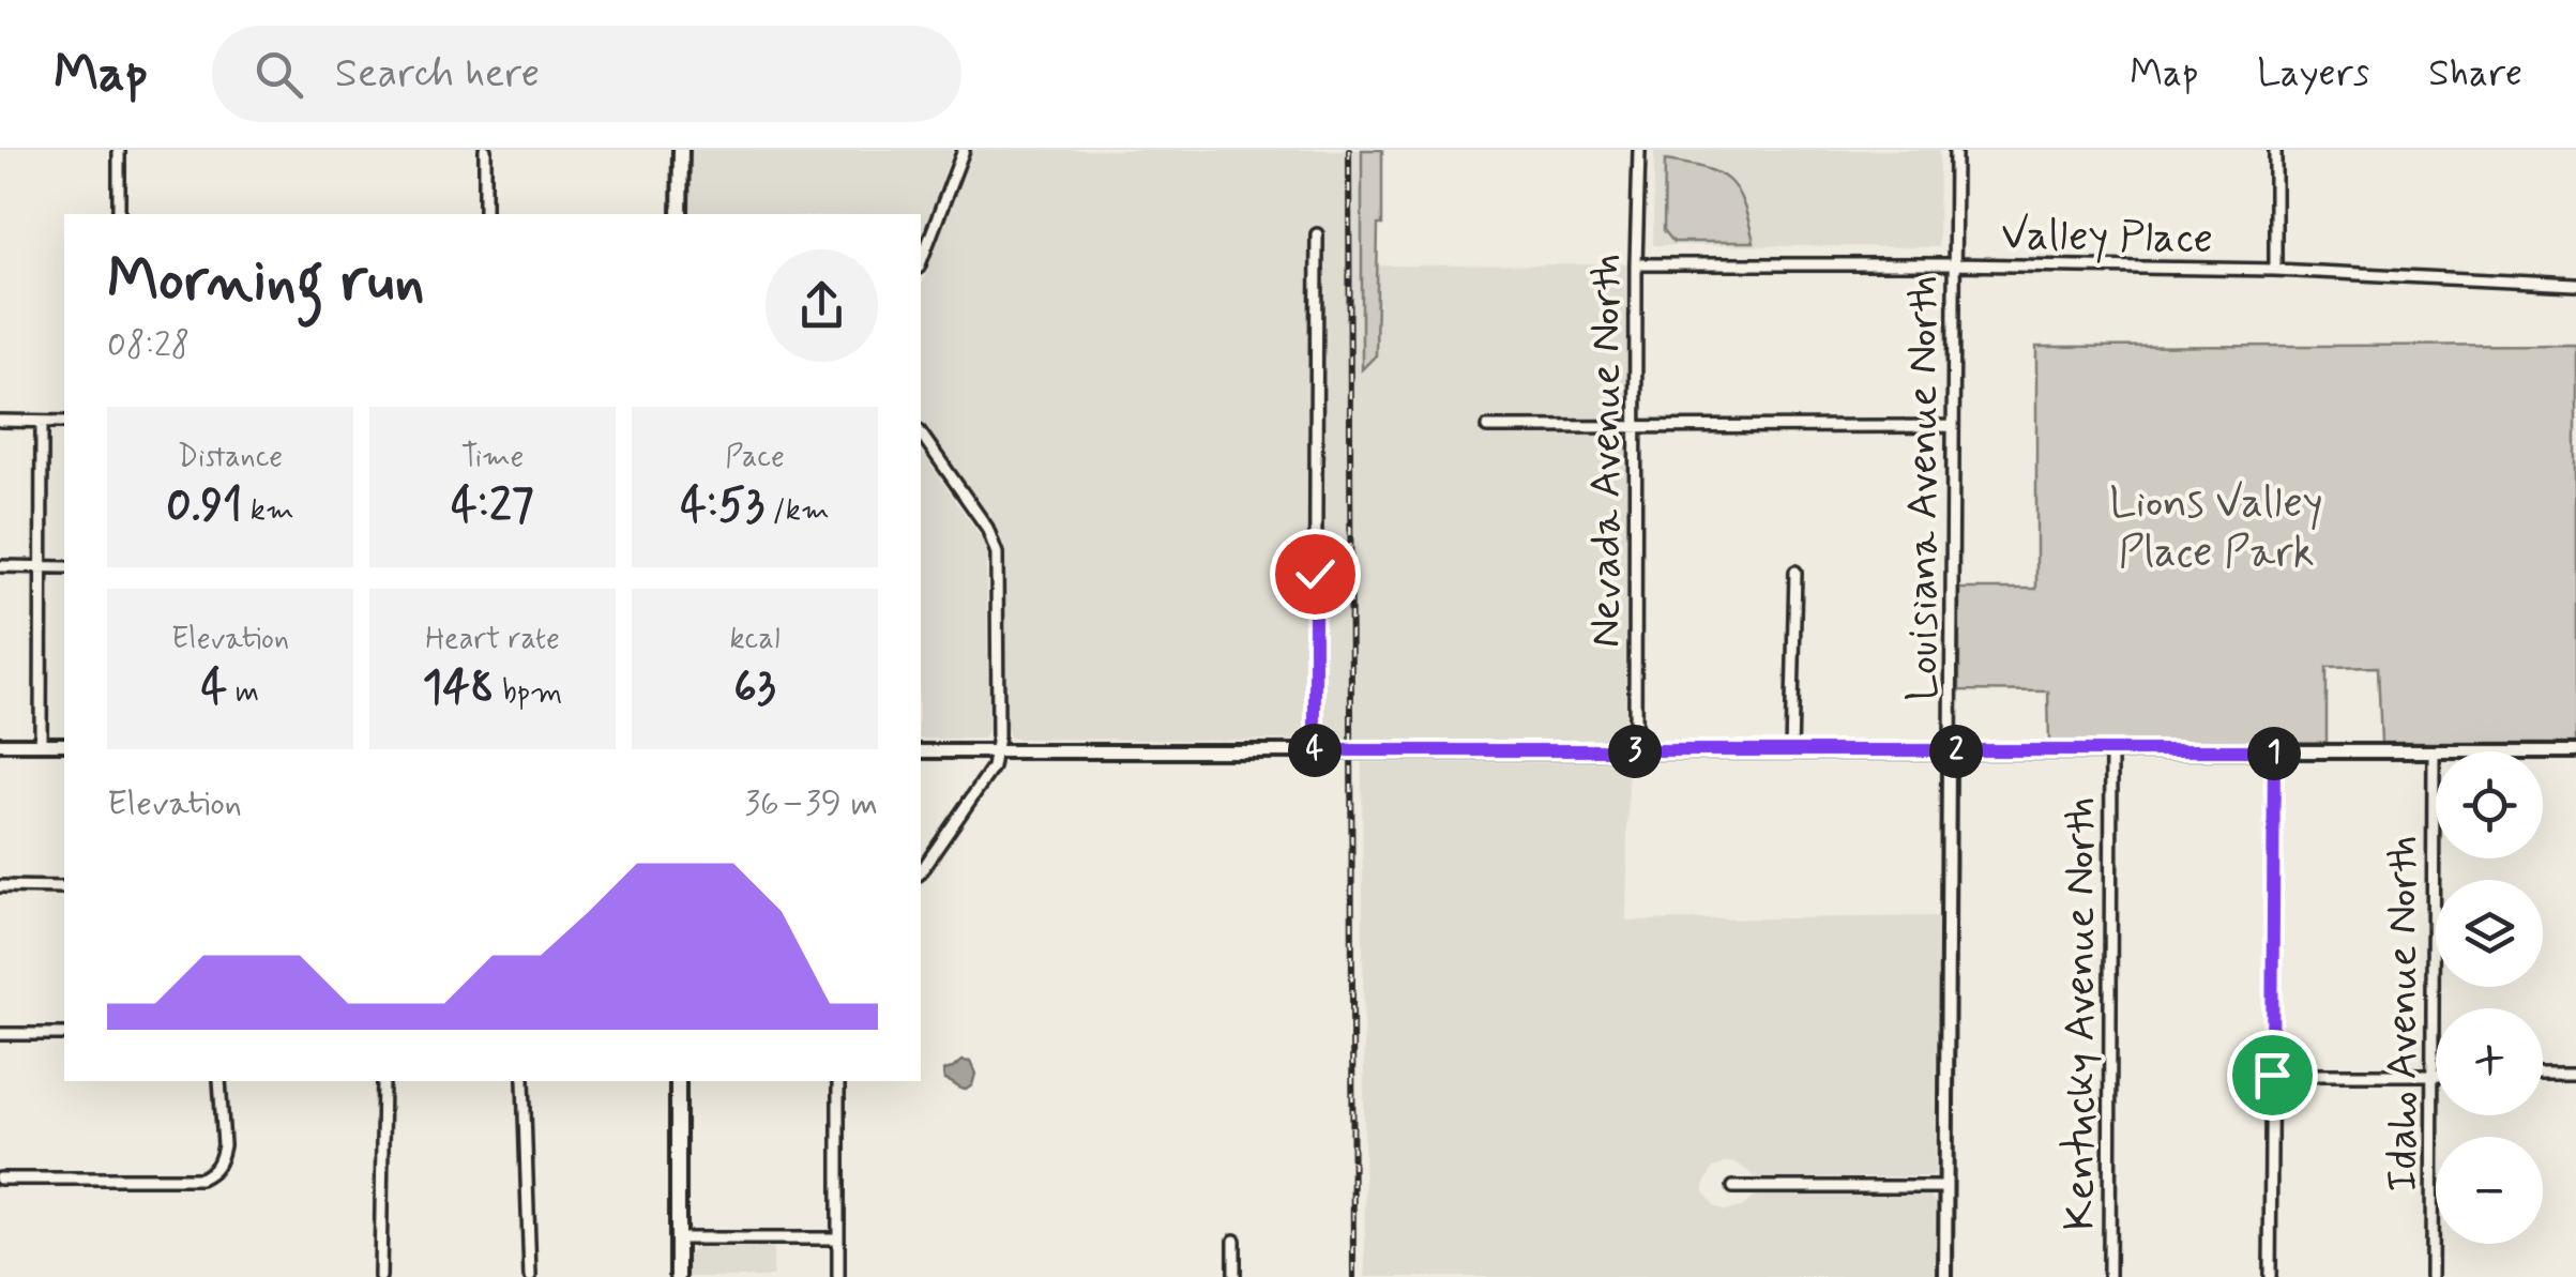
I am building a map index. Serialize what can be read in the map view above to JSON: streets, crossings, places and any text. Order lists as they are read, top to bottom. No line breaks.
{"streets":{"street":["Valley Place","Nevada Avenue North","Louisiana Avenue North","Kentucky Avenue North","Idaho Avenue North"]},"crossings":[["Valley Place","Nevada Avenue North"],["Valley Place","Louisiana Avenue North"]],"parks":["Lions Valley Place Park"],"page":{"header":"Map","search":"Search here","nav":["Map","Layers","Share"],"heading":["Morning run","08:28"],"stats":[["Distance","0.91 km"],["Time","4:27"],["Pace","4:53 /km"],["Elevation","4 m"],["Heart rate","148 bpm"],["kcal","63"]],"pins":["4","2","3","1"],"map_buttons":["+","−"],"chart":["Elevation","36–39 m"]}}
